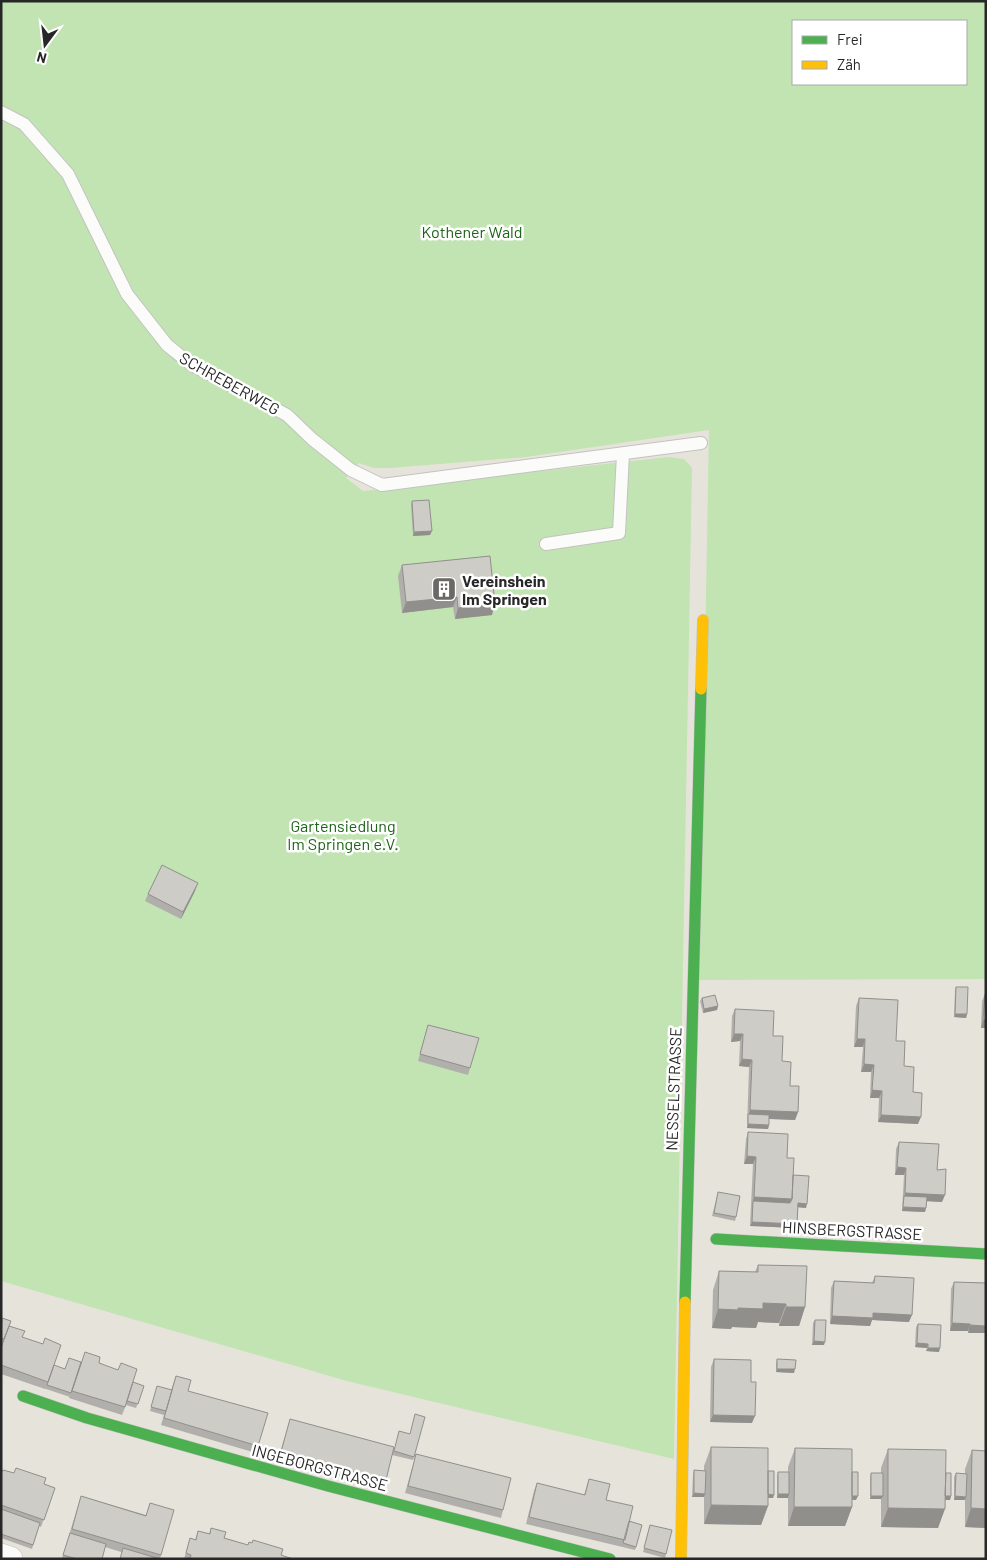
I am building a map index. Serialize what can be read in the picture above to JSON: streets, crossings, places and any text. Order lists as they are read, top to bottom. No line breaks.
{"streets":{"street":["NESSELSTRASSE","HINSBERGSTRASSE","INGEBORGSTRASSE"],"lane":["SCHREBERWEG"]},"parks":["Kothener Wald","Gartensiedlung Im Springen e.V."],"places":{"building":["Vereinshein Im Springen"]},"legend":["Frei","Zäh"],"north":"bottom"}
